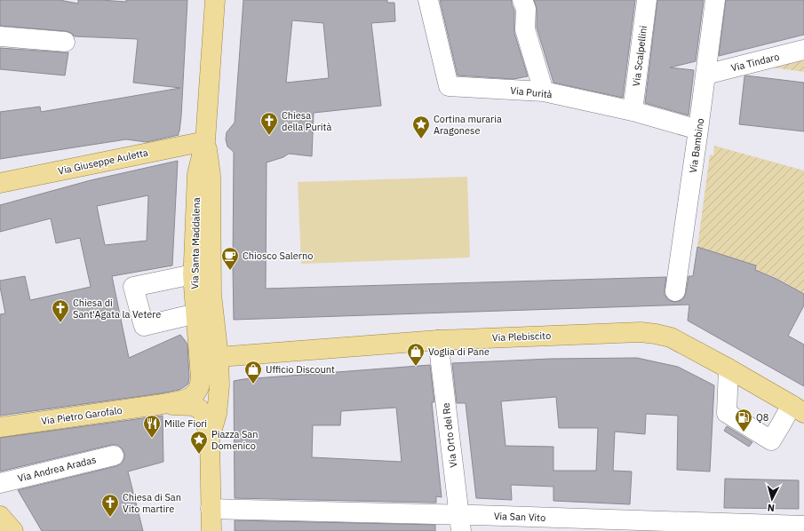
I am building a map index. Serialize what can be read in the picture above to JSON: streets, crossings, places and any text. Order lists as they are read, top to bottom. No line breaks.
{"streets":{"main road":["Via Giuseppe Auletta","Via Santa Maddalena","Via Plebiscito","Via Pietro Garofalo"],"street":["Via Scalpellini","Via Tindaro","Via Purità","Via Bambino","Via Orto del Re","Via Andrea Aradas","Via San Vito"]},"crossings":[["Via Scalpellini","Via Purità"],["Via Tindaro","Via Bambino"],["Via Purità","Via Bambino"],["Via Giuseppe Auletta","Via Santa Maddalena"],["Via Santa Maddalena","Via Plebiscito"],["Via Santa Maddalena","Via Pietro Garofalo"],["Via Plebiscito","Via Orto del Re"],["Via Orto del Re","Via San Vito"]],"places":{"church":["Chiesa della Purità","Chiesa di Sant'Agata la Vetere","Chiesa di San Vito martire"],"place":["Cortina muraria Aragonese","Piazza San Domenico"],"cafe":["Chiosco Salerno"],"shop":["Voglia di Pane","Ufficio Discount"],"fuel station":["Q8"],"restaurant":["Mille Fiori"]},"north":"bottom"}
